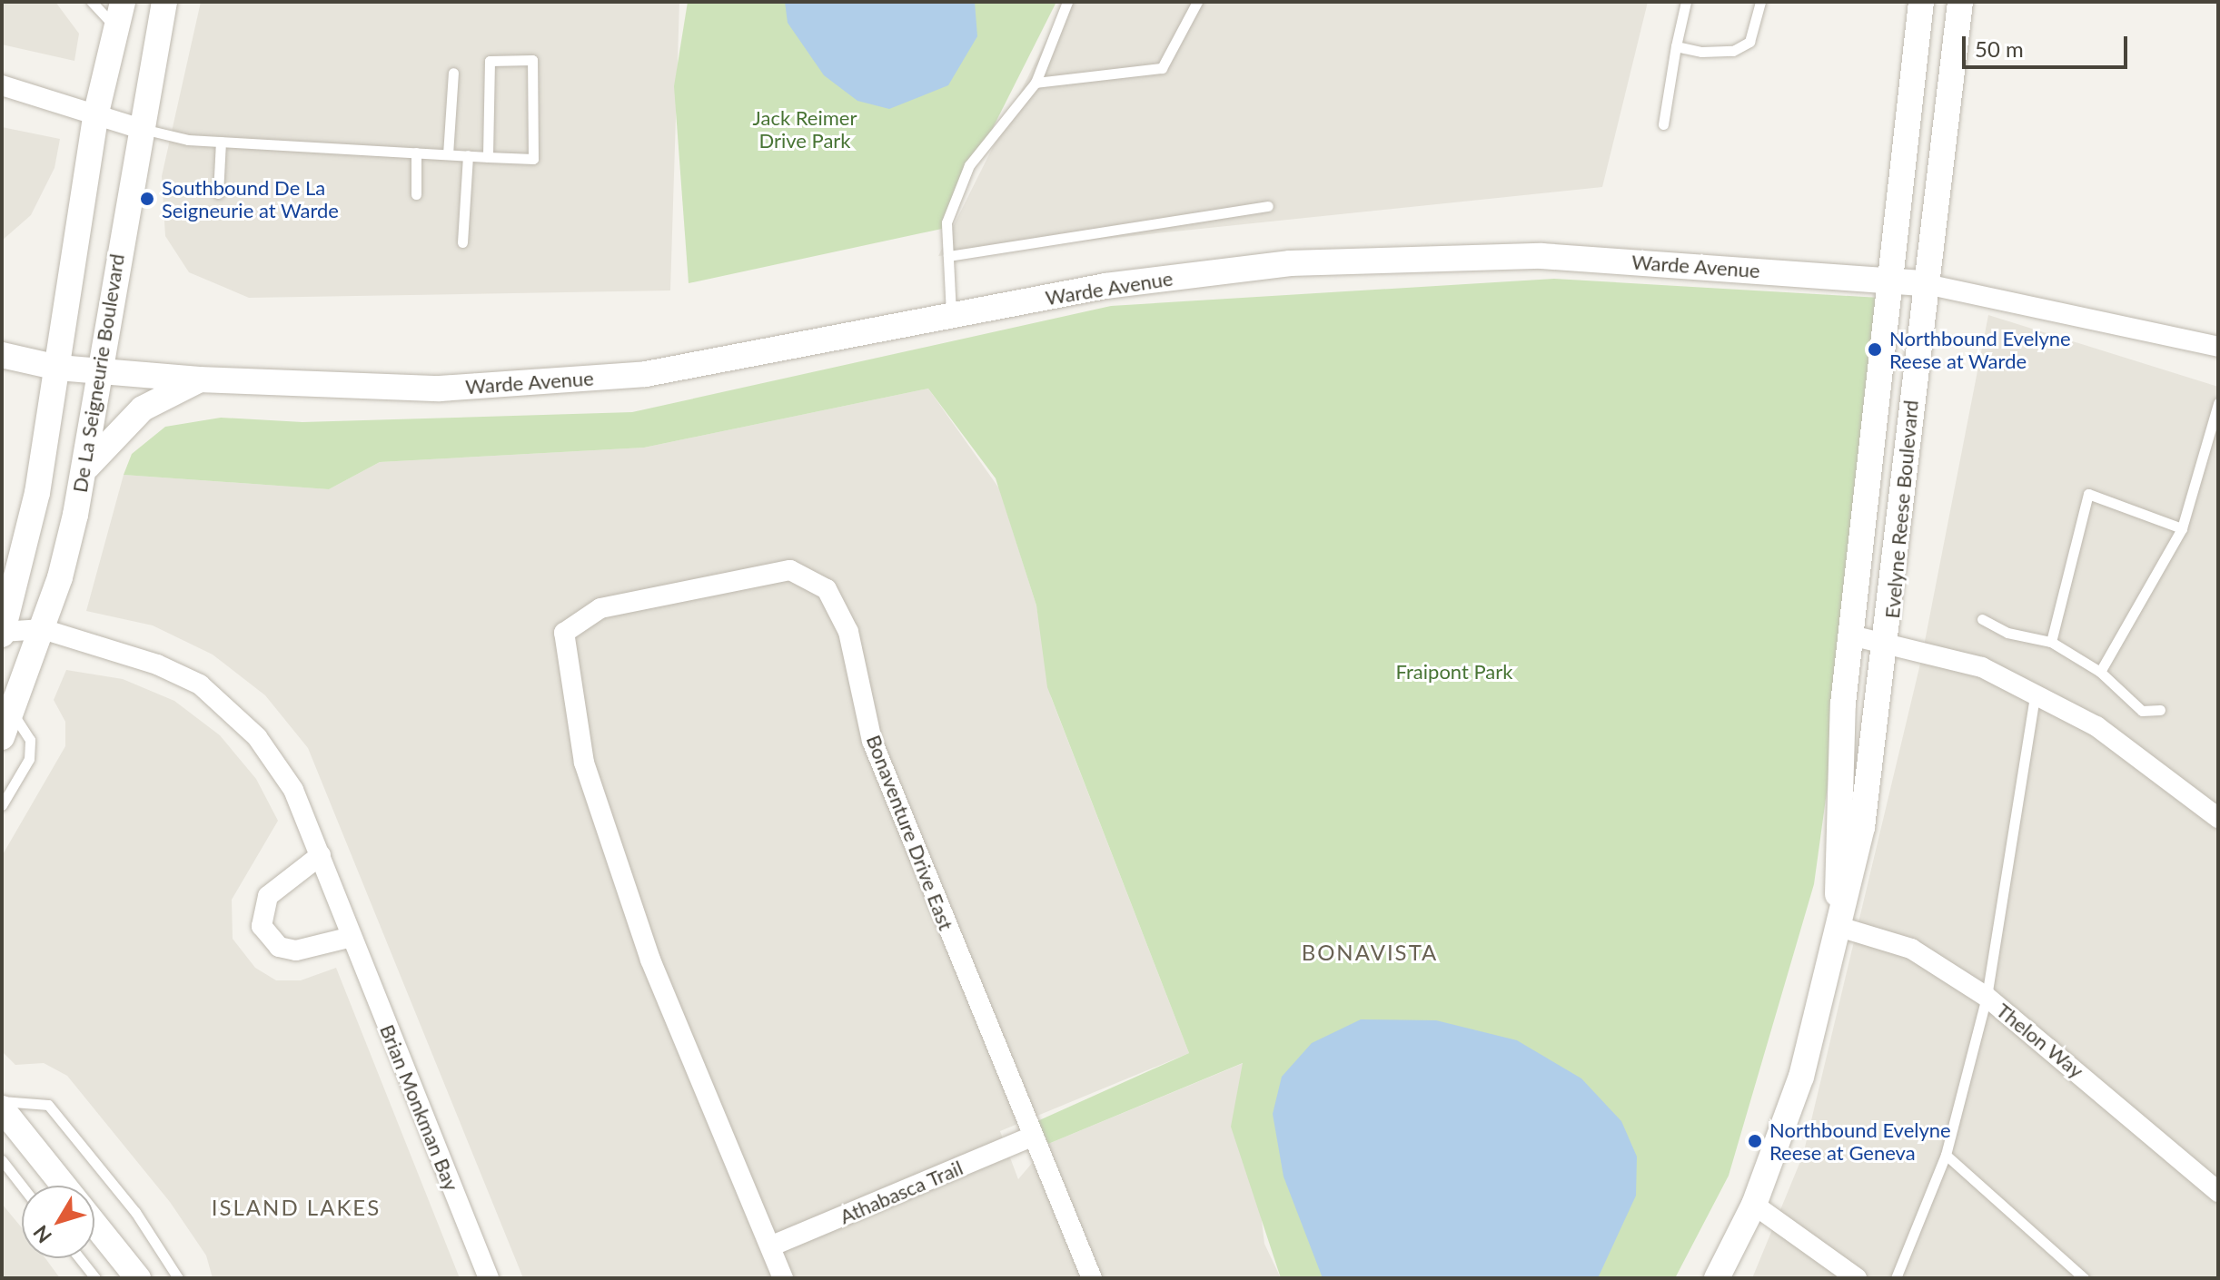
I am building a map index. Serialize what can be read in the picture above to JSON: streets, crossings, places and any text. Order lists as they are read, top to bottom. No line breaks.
{"streets":{"street":["Warde Avenue","De La Seigneurie Boulevard","Evelyne Reese Boulevard","Bonaventure Drive East","Thelon Way","Brian Monkman Bay","Athabasca Trail"]},"crossings":[["Warde Avenue","De La Seigneurie Boulevard"],["Warde Avenue","Evelyne Reese Boulevard"],["De La Seigneurie Boulevard","Brian Monkman Bay"],["Evelyne Reese Boulevard","Thelon Way"],["Bonaventure Drive East","Athabasca Trail"]],"districts":["BONAVISTA","ISLAND LAKES"],"parks":["Jack Reimer Drive Park","Fraipont Park"],"places":["Southbound De La Seigneurie at Warde","Northbound Evelyne Reese at Warde","Northbound Evelyne Reese at Geneva"],"scale_bar":"50 m","north":"bottom left"}
